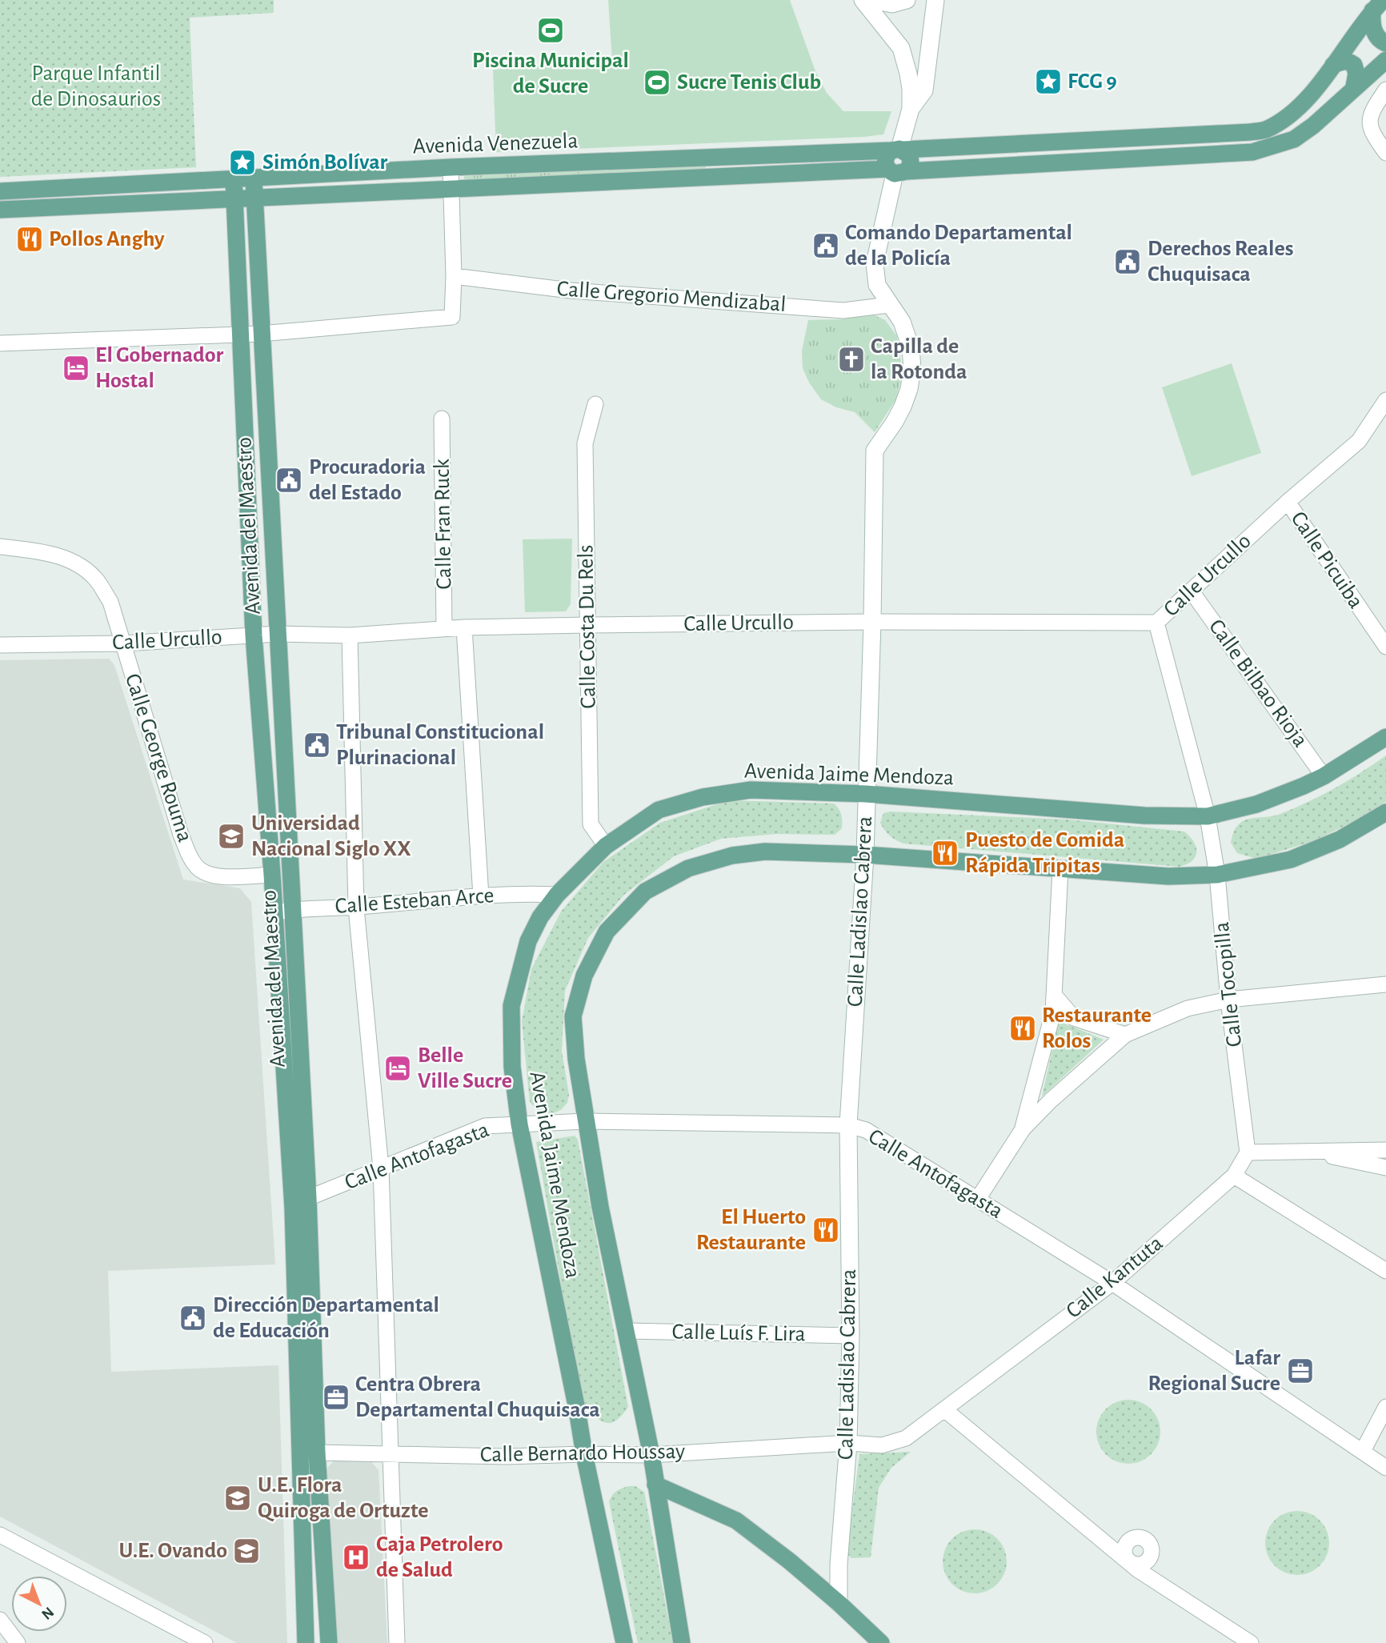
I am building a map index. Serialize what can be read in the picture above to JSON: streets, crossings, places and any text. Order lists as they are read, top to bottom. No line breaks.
{"streets":{"main road":["Avenida Venezuela","Avenida del Maestro","Avenida Jaime Mendoza","Calle Ladislao Cabrera"],"street":["Calle Gregorio Mendizabal","Calle Fran Ruck","Calle Picuiba","Calle Urcullo","Calle Costa Du Rels","Calle Bilbao Rioja","Calle George Rouma","Calle Esteban Arce","Calle Tocopilla","Calle Antofagasta","Calle Kantuta","Calle Luís F. Lira","Calle Bernardo Houssay"]},"crossings":[["Avenida Venezuela","Avenida del Maestro"],["Avenida Venezuela","Calle Ladislao Cabrera"],["Calle Gregorio Mendizabal","Calle Ladislao Cabrera"],["Calle Fran Ruck","Calle Urcullo"],["Avenida del Maestro","Calle Urcullo"],["Avenida del Maestro","Calle George Rouma"],["Avenida del Maestro","Calle Esteban Arce"],["Avenida del Maestro","Calle Antofagasta"],["Avenida del Maestro","Calle Bernardo Houssay"],["Calle Picuiba","Calle Urcullo"],["Calle Urcullo","Calle Costa Du Rels"],["Calle Urcullo","Calle Bilbao Rioja"],["Calle Urcullo","Calle George Rouma"],["Calle Urcullo","Calle Ladislao Cabrera"],["Calle Urcullo","Calle Tocopilla"],["Calle Costa Du Rels","Avenida Jaime Mendoza"],["Calle Bilbao Rioja","Avenida Jaime Mendoza"],["Avenida Jaime Mendoza","Calle Esteban Arce"],["Avenida Jaime Mendoza","Calle Ladislao Cabrera"],["Avenida Jaime Mendoza","Calle Tocopilla"],["Avenida Jaime Mendoza","Calle Antofagasta"],["Avenida Jaime Mendoza","Calle Luís F. Lira"],["Avenida Jaime Mendoza","Calle Bernardo Houssay"],["Calle Ladislao Cabrera","Calle Antofagasta"],["Calle Ladislao Cabrera","Calle Kantuta"],["Calle Ladislao Cabrera","Calle Luís F. Lira"],["Calle Ladislao Cabrera","Calle Bernardo Houssay"],["Calle Tocopilla","Calle Kantuta"],["Calle Antofagasta","Calle Kantuta"],["Calle Kantuta","Calle Bernardo Houssay"]],"parks":["Parque Infantil de Dinosaurios"],"places":{"sports":["Piscina Municipal de Sucre","Sucre Tenis Club"],"place":["FCG 9","Simón Bolívar"],"restaurant":["Pollos Anghy","Puesto de Comida Rápida Tripitas","Restaurante Rolos","El Huerto Restaurante"],"public building":["Comando Departamental de la Policía","Derechos Reales Chuquisaca","Procuradoria del Estado","Tribunal Constitucional Plurinacional","Dirección Departamental de Educación"],"church":["Capilla de la Rotonda"],"hotel":["El Gobernador Hostal","Belle Ville Sucre"],"school or university":["Universidad Nacional Siglo XX","U.E. Flora Quiroga de Ortuzte","U.E. Ovando"],"office":["Lafar Regional Sucre","Centra Obrera Departamental Chuquisaca"],"hospital":["Caja Petrolero de Salud"]},"north":"bottom right"}
